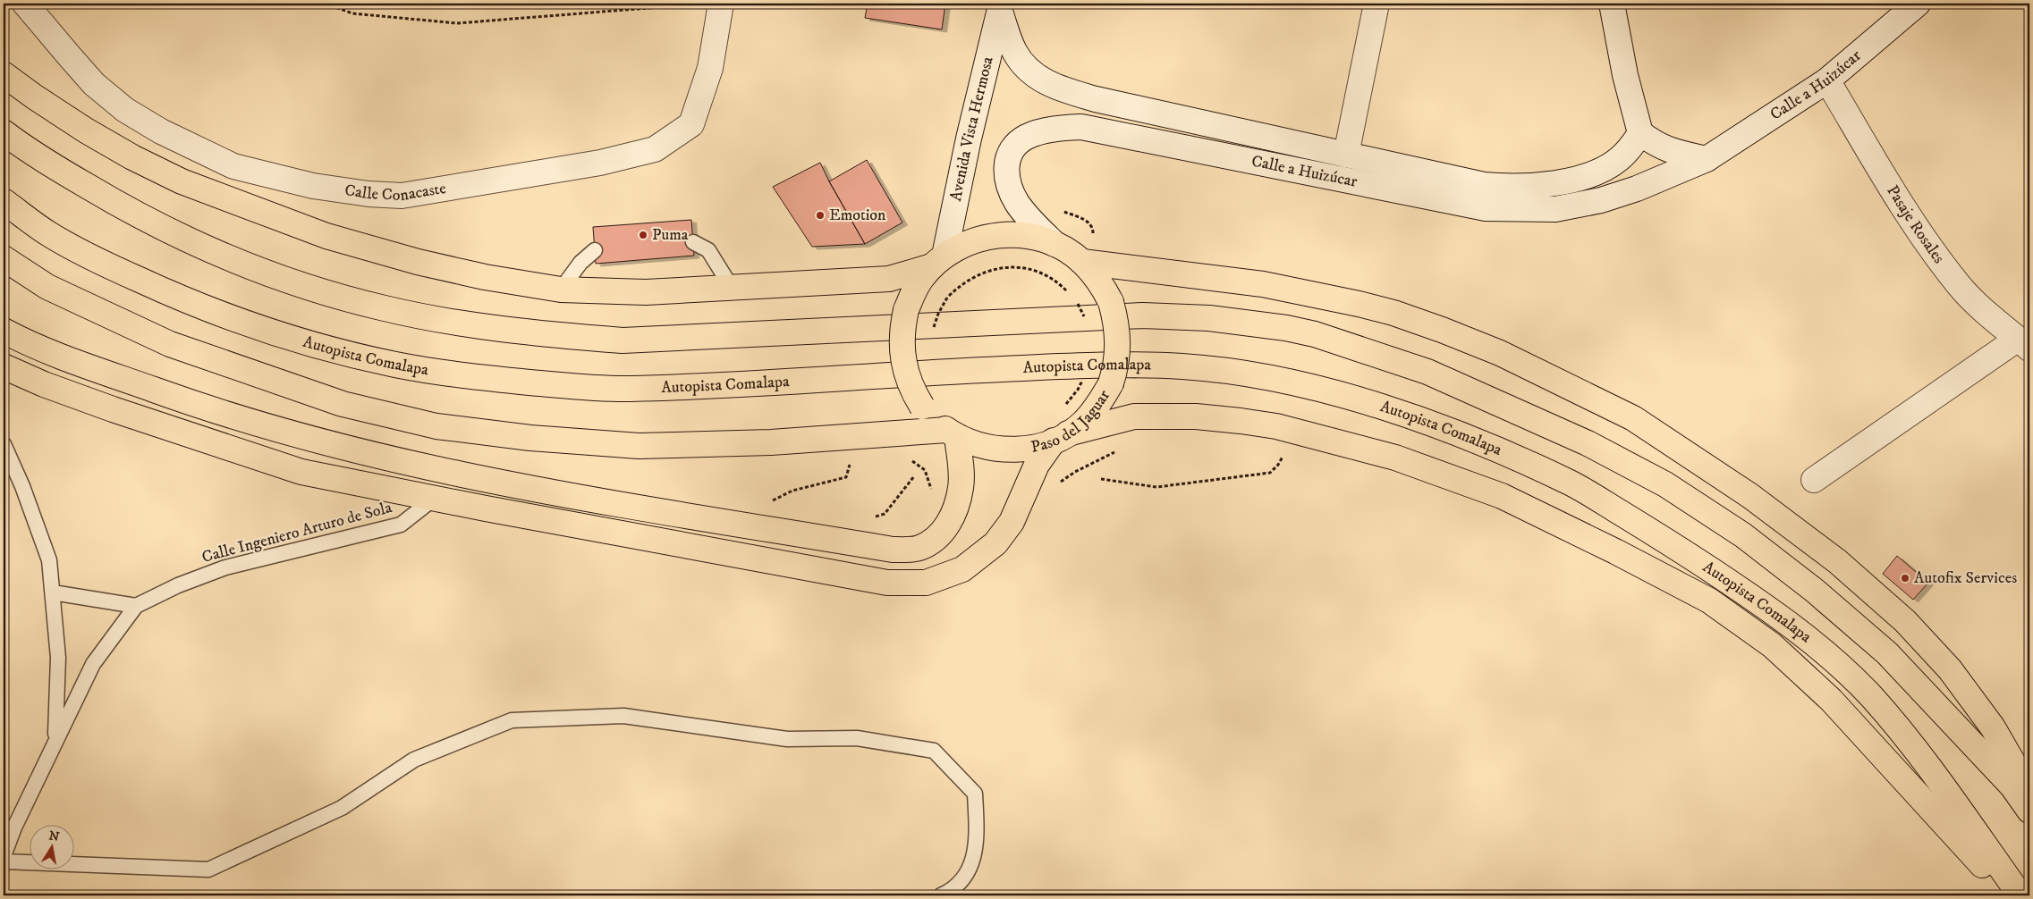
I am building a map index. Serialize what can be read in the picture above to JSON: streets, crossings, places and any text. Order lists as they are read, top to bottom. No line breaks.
{"streets":{"highway":["Autopista Comalapa","Paso del Jaguar"],"street":["Calle a Huizúcar","Avenida Vista Hermosa","Calle Conacaste","Pasaje Rosales"],"lane":["Calle Ingeniero Arturo de Sola"]},"crossings":[["Calle a Huizúcar","Avenida Vista Hermosa"],["Calle a Huizúcar","Pasaje Rosales"],["Calle a Huizúcar","Paso del Jaguar"],["Avenida Vista Hermosa","Paso del Jaguar"]],"places":["Emotion","Puma","Autofix Services"],"north":"top"}
